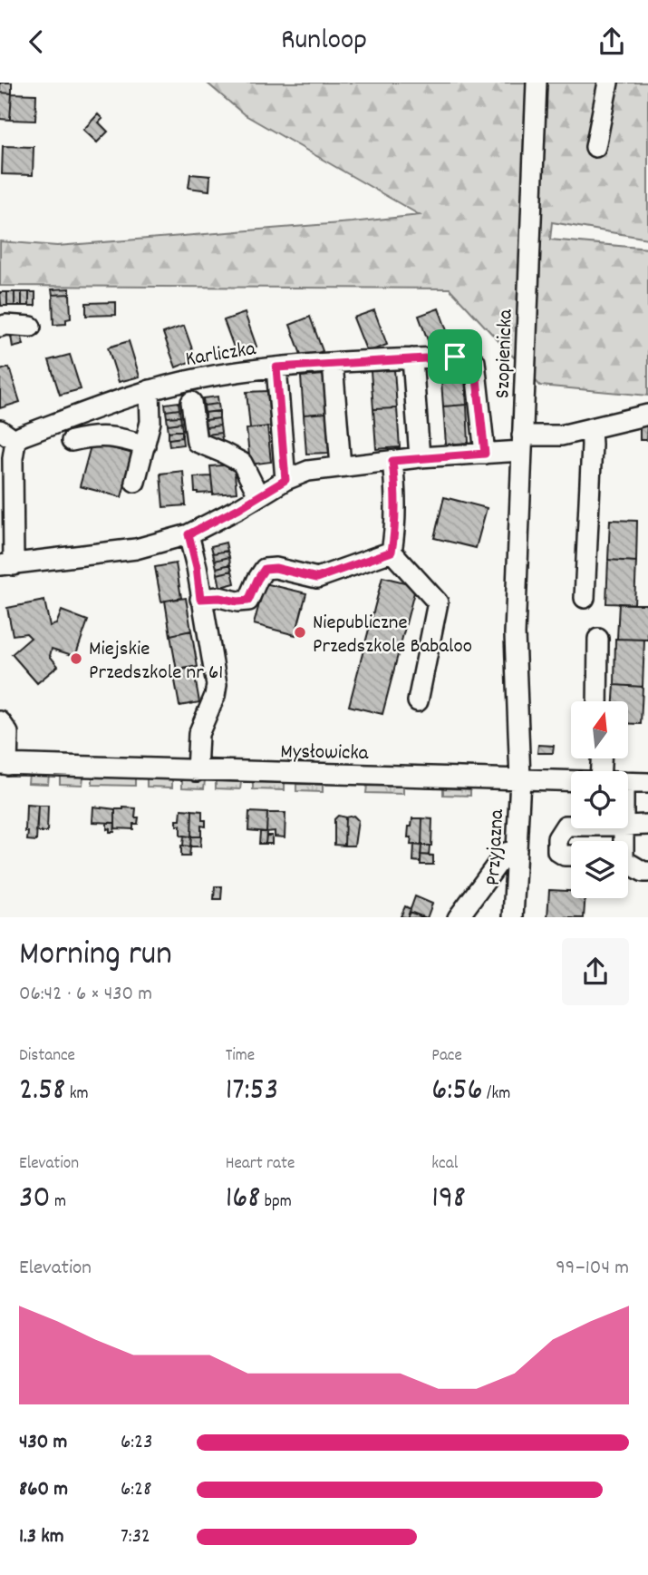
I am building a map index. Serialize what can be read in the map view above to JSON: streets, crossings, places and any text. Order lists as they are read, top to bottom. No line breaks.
{"streets":{"street":["Karliczka","Szopienicka","Mysłowicka","Przyjazna"]},"crossings":[["Karliczka","Szopienicka"],["Szopienicka","Mysłowicka"],["Szopienicka","Przyjazna"],["Mysłowicka","Przyjazna"]],"places":["Niepubliczne Przedszkole Babaloo","Miejskie Przedszkole nr 61"],"north":"top","page":{"header":"Runloop","heading":["Morning run","06:42 · 6 × 430 m"],"stats":[["Distance","2.58 km"],["Time","17:53"],["Pace","6:56 /km"],["Elevation","30 m"],["Heart rate","168 bpm"],["kcal","198"]],"chart":["Elevation","99–104 m"],"list":[{"name":"430 m","note":"6:23"},{"name":"860 m","note":"6:28"},{"name":"1.3 km","note":"7:32"}]}}
